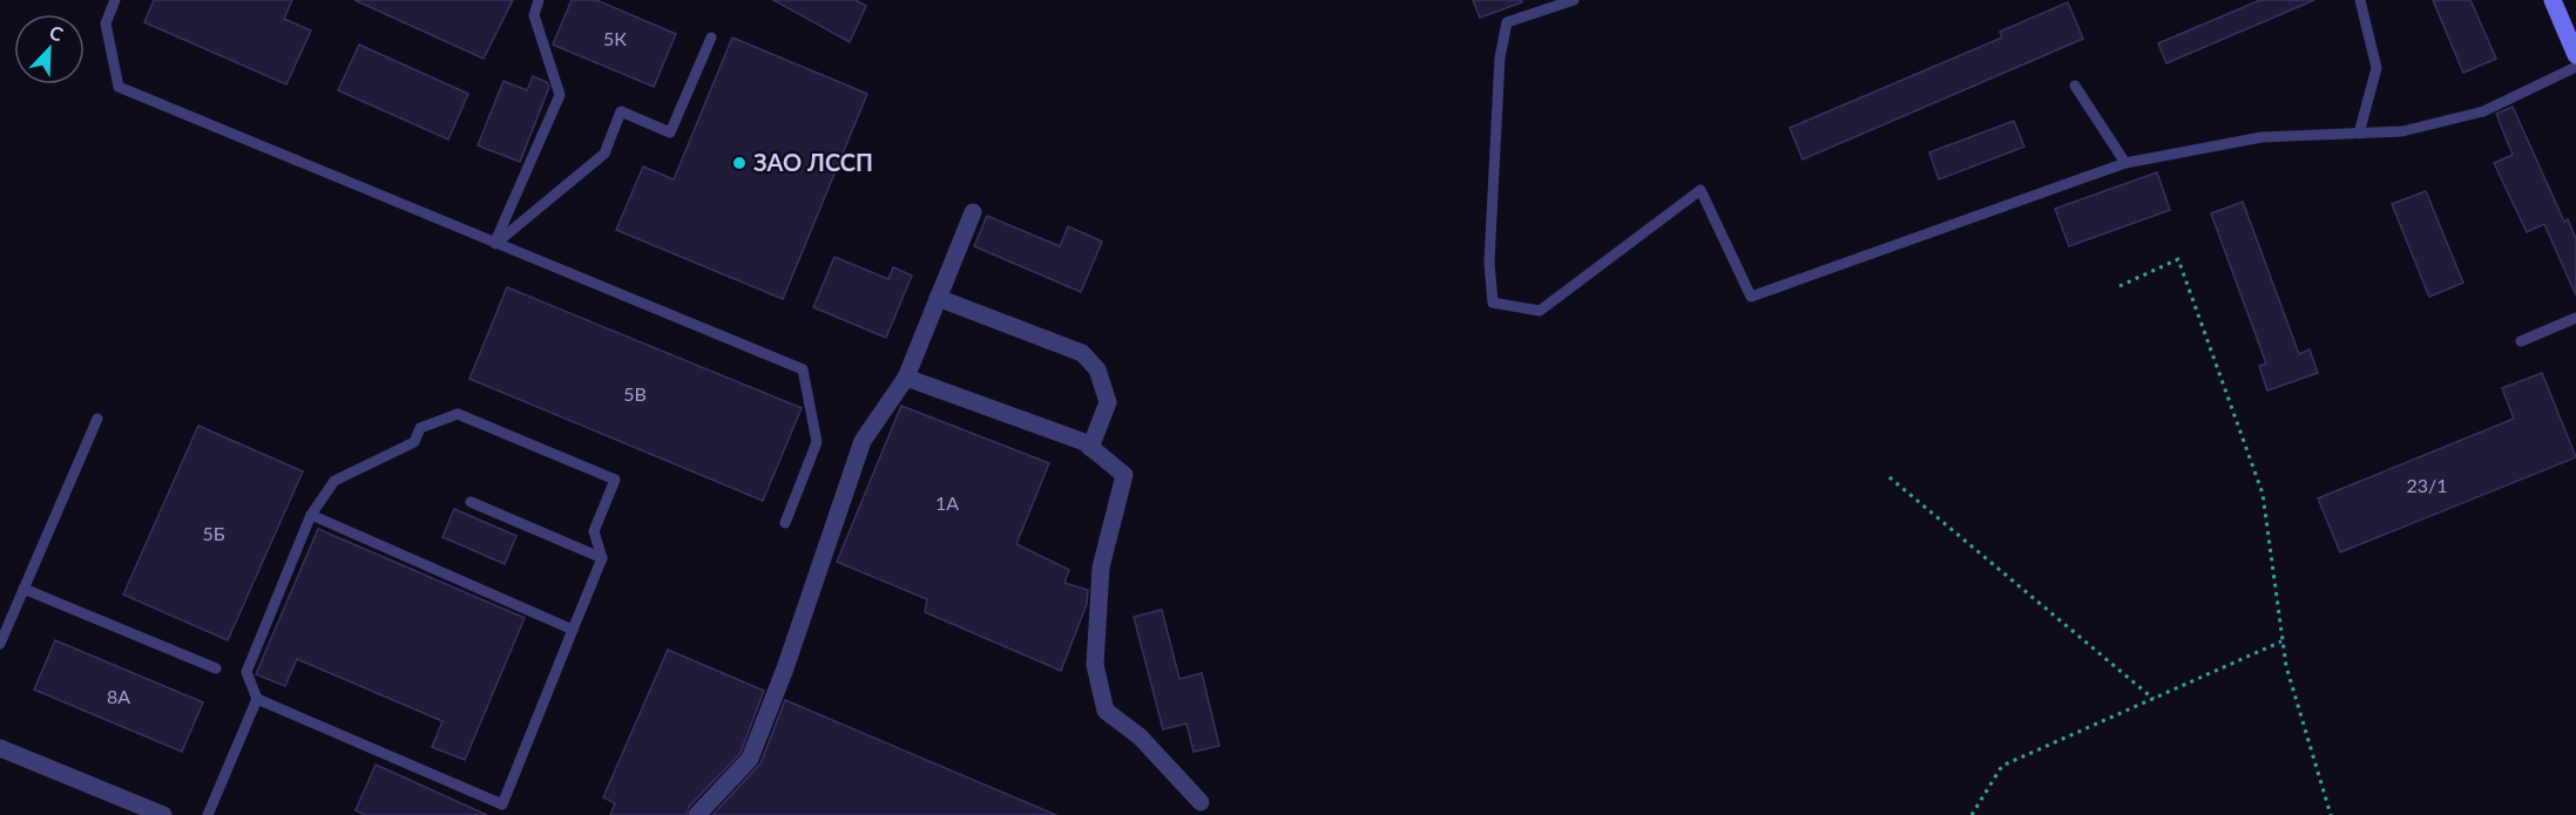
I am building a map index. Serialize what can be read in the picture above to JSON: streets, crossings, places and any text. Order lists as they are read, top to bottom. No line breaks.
{"places":["ЗАО ЛССП"],"house_numbers":["5К","5В","23/1","1А","5Б","8А"],"north":"top right"}
